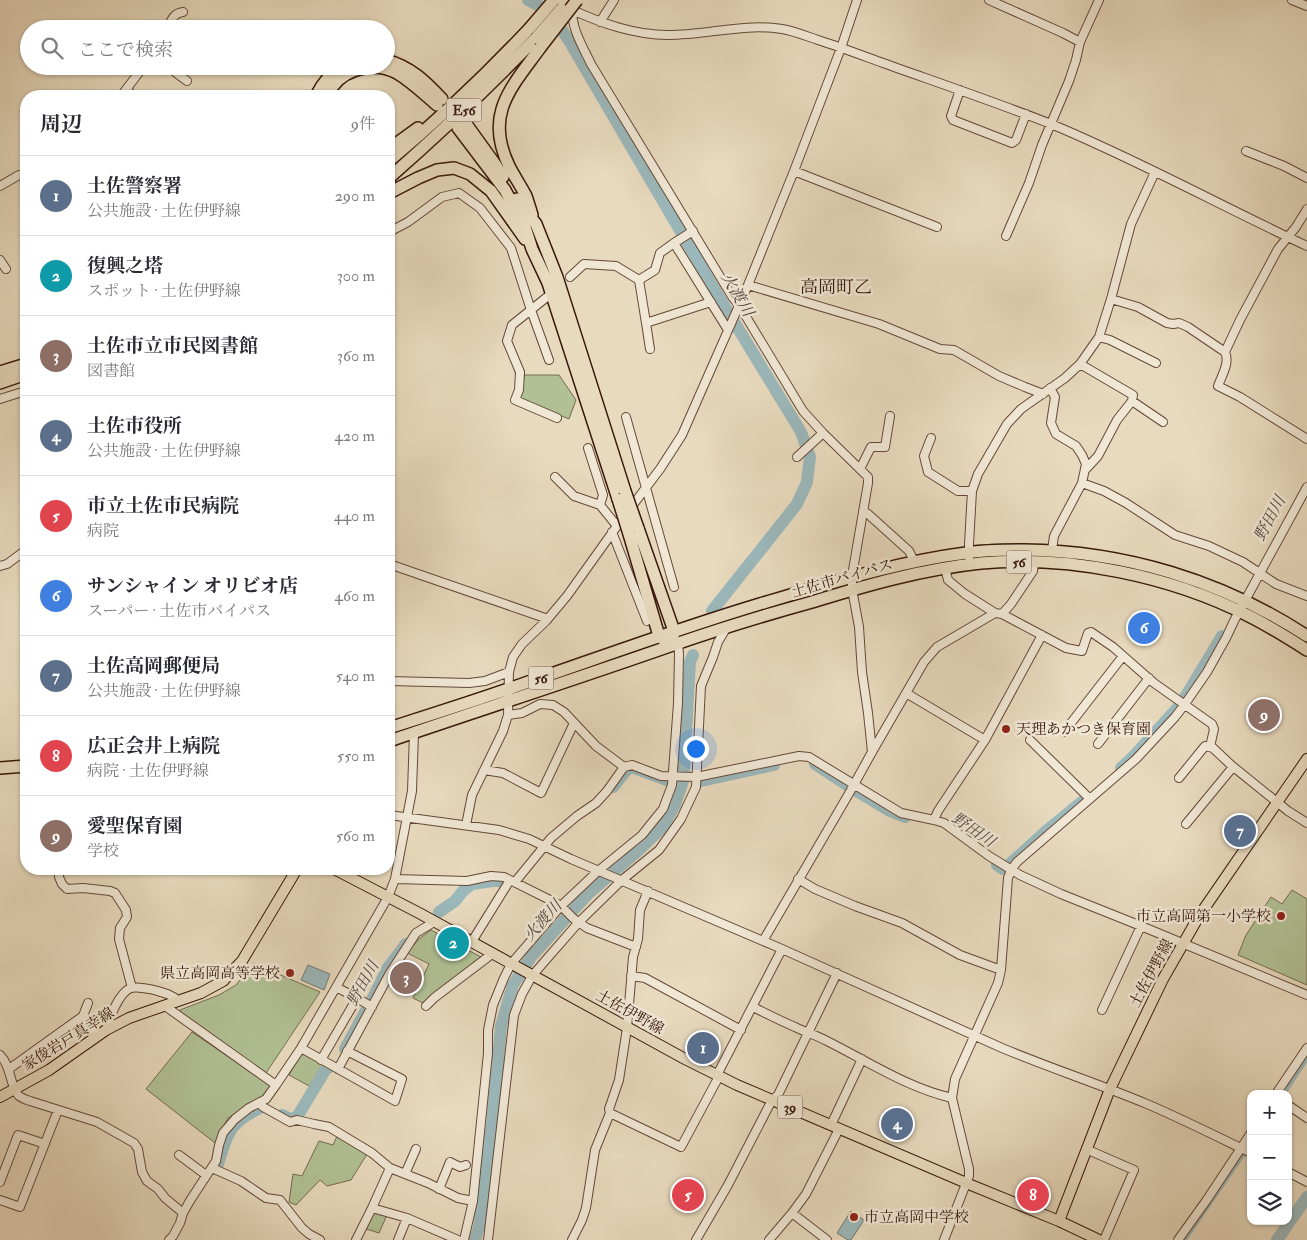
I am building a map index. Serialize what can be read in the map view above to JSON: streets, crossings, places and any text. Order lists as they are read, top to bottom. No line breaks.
{"streets":{"highway":["E56","56","土佐市バイパス"],"main road":["土佐伊野線","家俊岩戸真幸線","39"]},"districts":["高岡町乙"],"water":["火渡川","野田川"],"places":["天理あかつき保育園","市立高岡第一小学校","県立高岡高等学校","市立高岡中学校"],"page":{"search":"ここで検索","heading":["周辺","9件"],"list":[{"mark":"1","name":"土佐警察署","note":"公共施設 · 土佐伊野線","value":"290 m"},{"mark":"2","name":"復興之塔","note":"スポット · 土佐伊野線","value":"300 m"},{"mark":"3","name":"土佐市立市民図書館","note":"図書館","value":"360 m"},{"mark":"4","name":"土佐市役所","note":"公共施設 · 土佐伊野線","value":"420 m"},{"mark":"5","name":"市立土佐市民病院","note":"病院","value":"440 m"},{"mark":"6","name":"サンシャイン オリビオ店","note":"スーパー · 土佐市バイパス","value":"460 m"},{"mark":"7","name":"土佐高岡郵便局","note":"公共施設 · 土佐伊野線","value":"540 m"},{"mark":"8","name":"広正会井上病院","note":"病院 · 土佐伊野線","value":"550 m"},{"mark":"9","name":"愛聖保育園","note":"学校","value":"560 m"}],"pins":["6","9","7","2","3","1","4","5","8"],"map_buttons":["+","−"]}}
